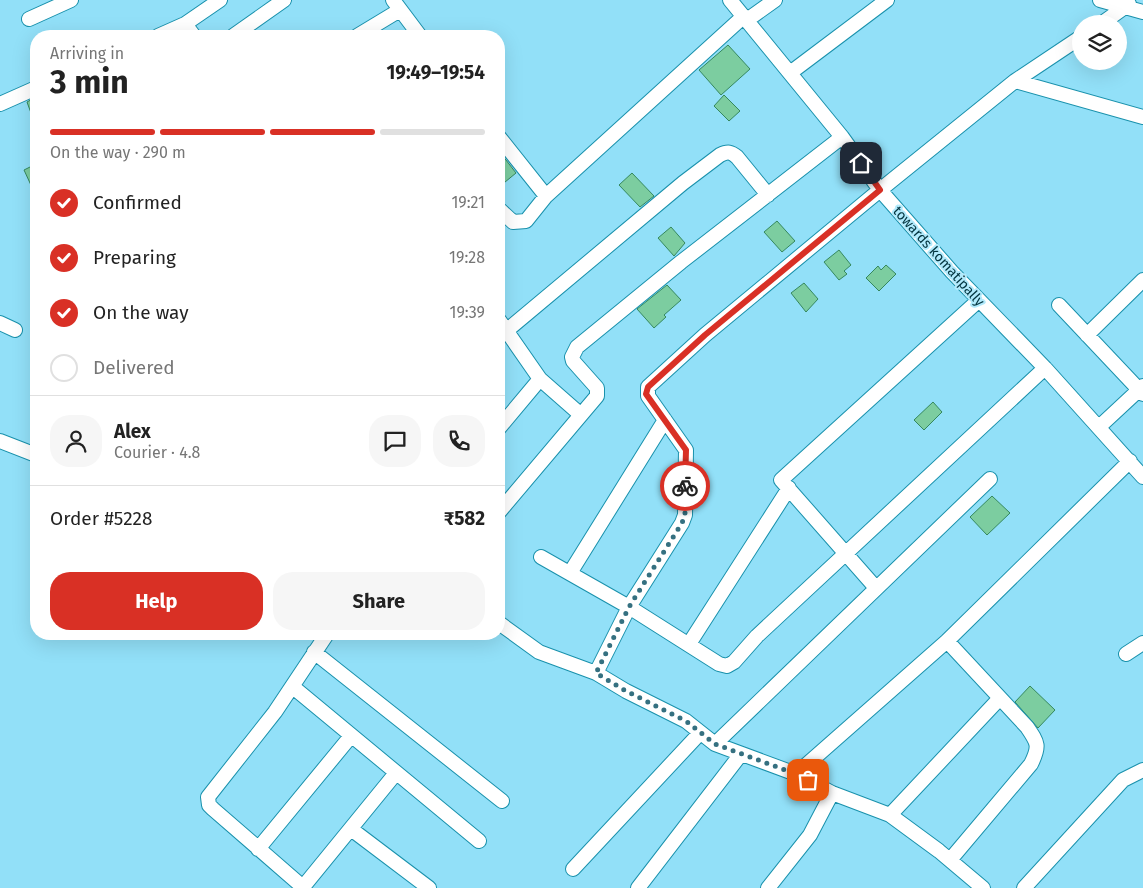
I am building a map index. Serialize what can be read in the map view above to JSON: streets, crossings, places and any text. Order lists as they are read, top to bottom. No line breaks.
{"streets":{"street":["towards komatipally"]},"page":{"heading":["3 min","Arriving in","19:49–19:54"],"panel":["Alex","Courier · 4.8","Order #5228","₹582"],"bar":"On the way · 290 m","list":[["Confirmed","19:21"],["Preparing","19:28"],["On the way","19:39"],"Delivered"],"buttons":["Help","Share"]}}
